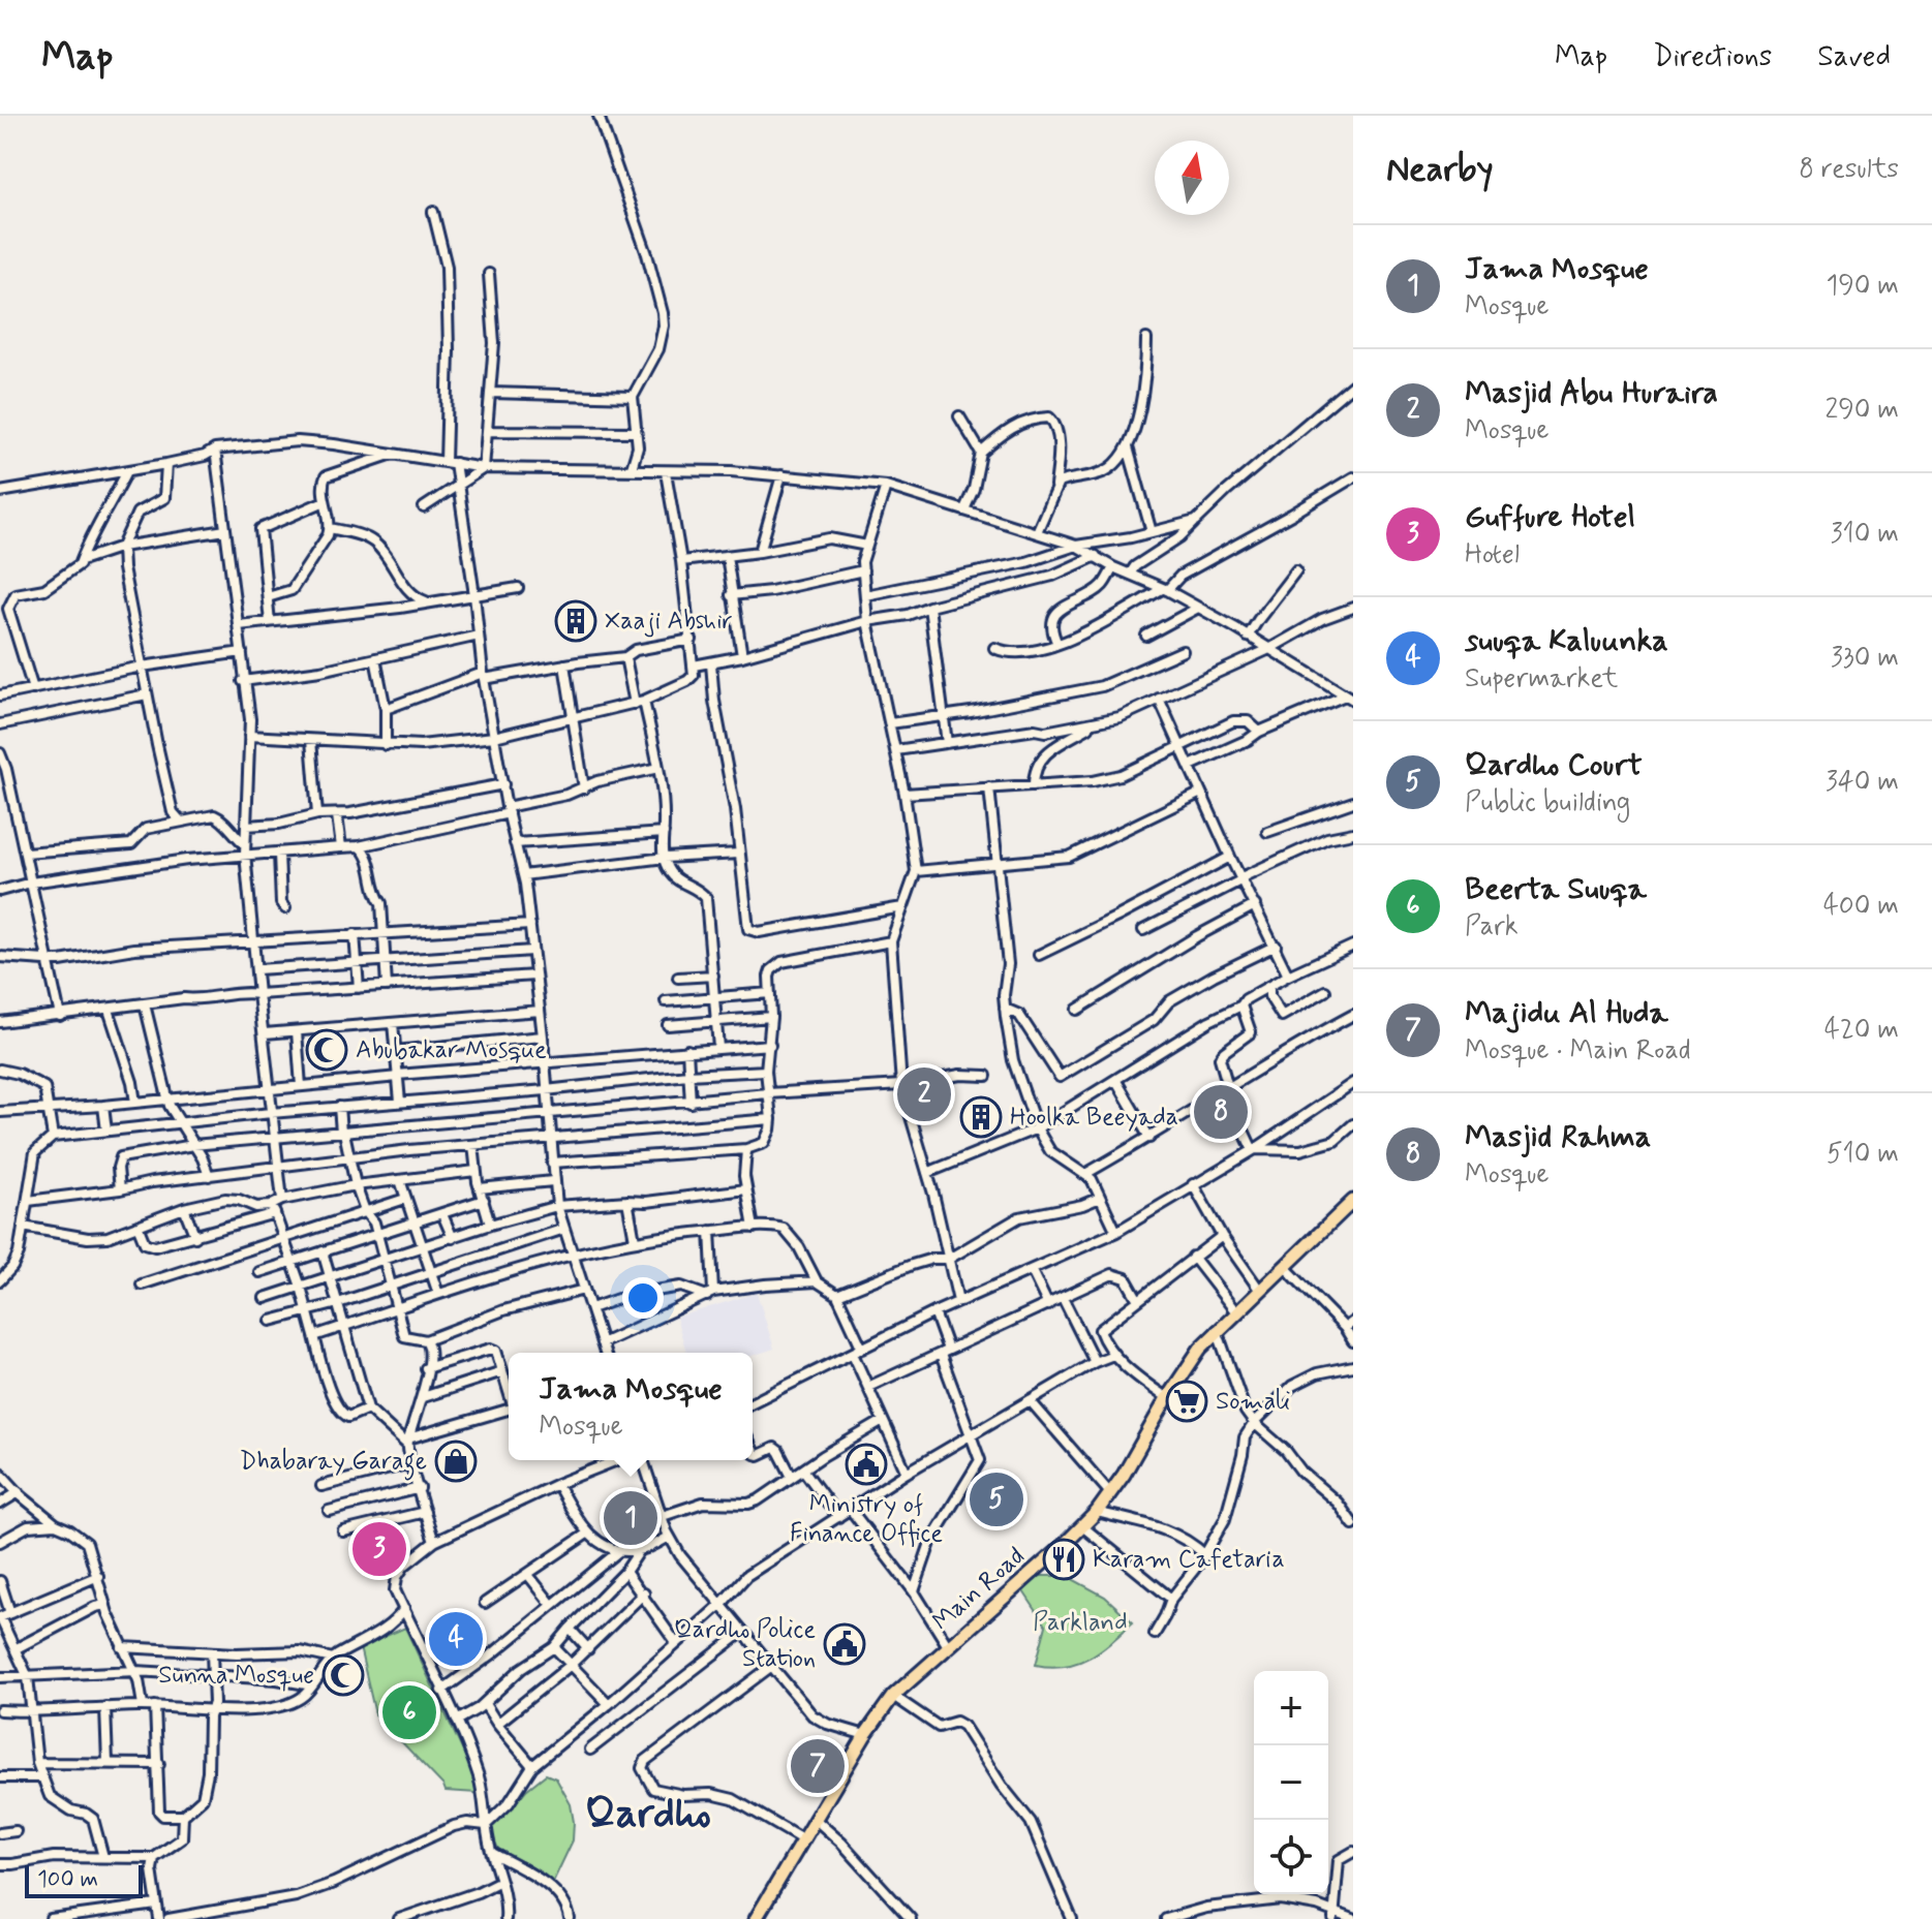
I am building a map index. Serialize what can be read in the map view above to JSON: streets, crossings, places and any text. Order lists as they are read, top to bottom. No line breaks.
{"streets":{"main road":["Main Road"]},"districts":["Qardho"],"parks":["Parkland"],"places":{"building":["Xaaji Abshir","Hoolka Beeyada"],"mosque":["Abubakar Mosque","Sunna Mosque"],"supermarket":["Somali"],"shop":["Dhabaray Garage"],"public building":["Ministry of Finance Office","Qardho Police Station"],"restaurant":["Karam Cafetaria"]},"scale_bar":"100 m","north":"top","page":{"header":"Map","nav":["Map","Directions","Saved"],"heading":["Nearby","8 results"],"list":[{"mark":"1","name":"Jama Mosque","note":"Mosque","value":"190 m"},{"mark":"2","name":"Masjid Abu Huraira","note":"Mosque","value":"290 m"},{"mark":"3","name":"Guffure Hotel","note":"Hotel","value":"310 m"},{"mark":"4","name":"suuqa Kaluunka","note":"Supermarket","value":"330 m"},{"mark":"5","name":"Qardho Court","note":"Public building","value":"340 m"},{"mark":"6","name":"Beerta Suuqa","note":"Park","value":"400 m"},{"mark":"7","name":"Majidu Al Huda","note":"Mosque · Main Road","value":"420 m"},{"mark":"8","name":"Masjid Rahma","note":"Mosque","value":"510 m"}],"pins":["2","8","5","1","3","4","6","7"],"popup":["Jama Mosque","Mosque"],"map_buttons":["+","−"],"scale":"100 m"}}
